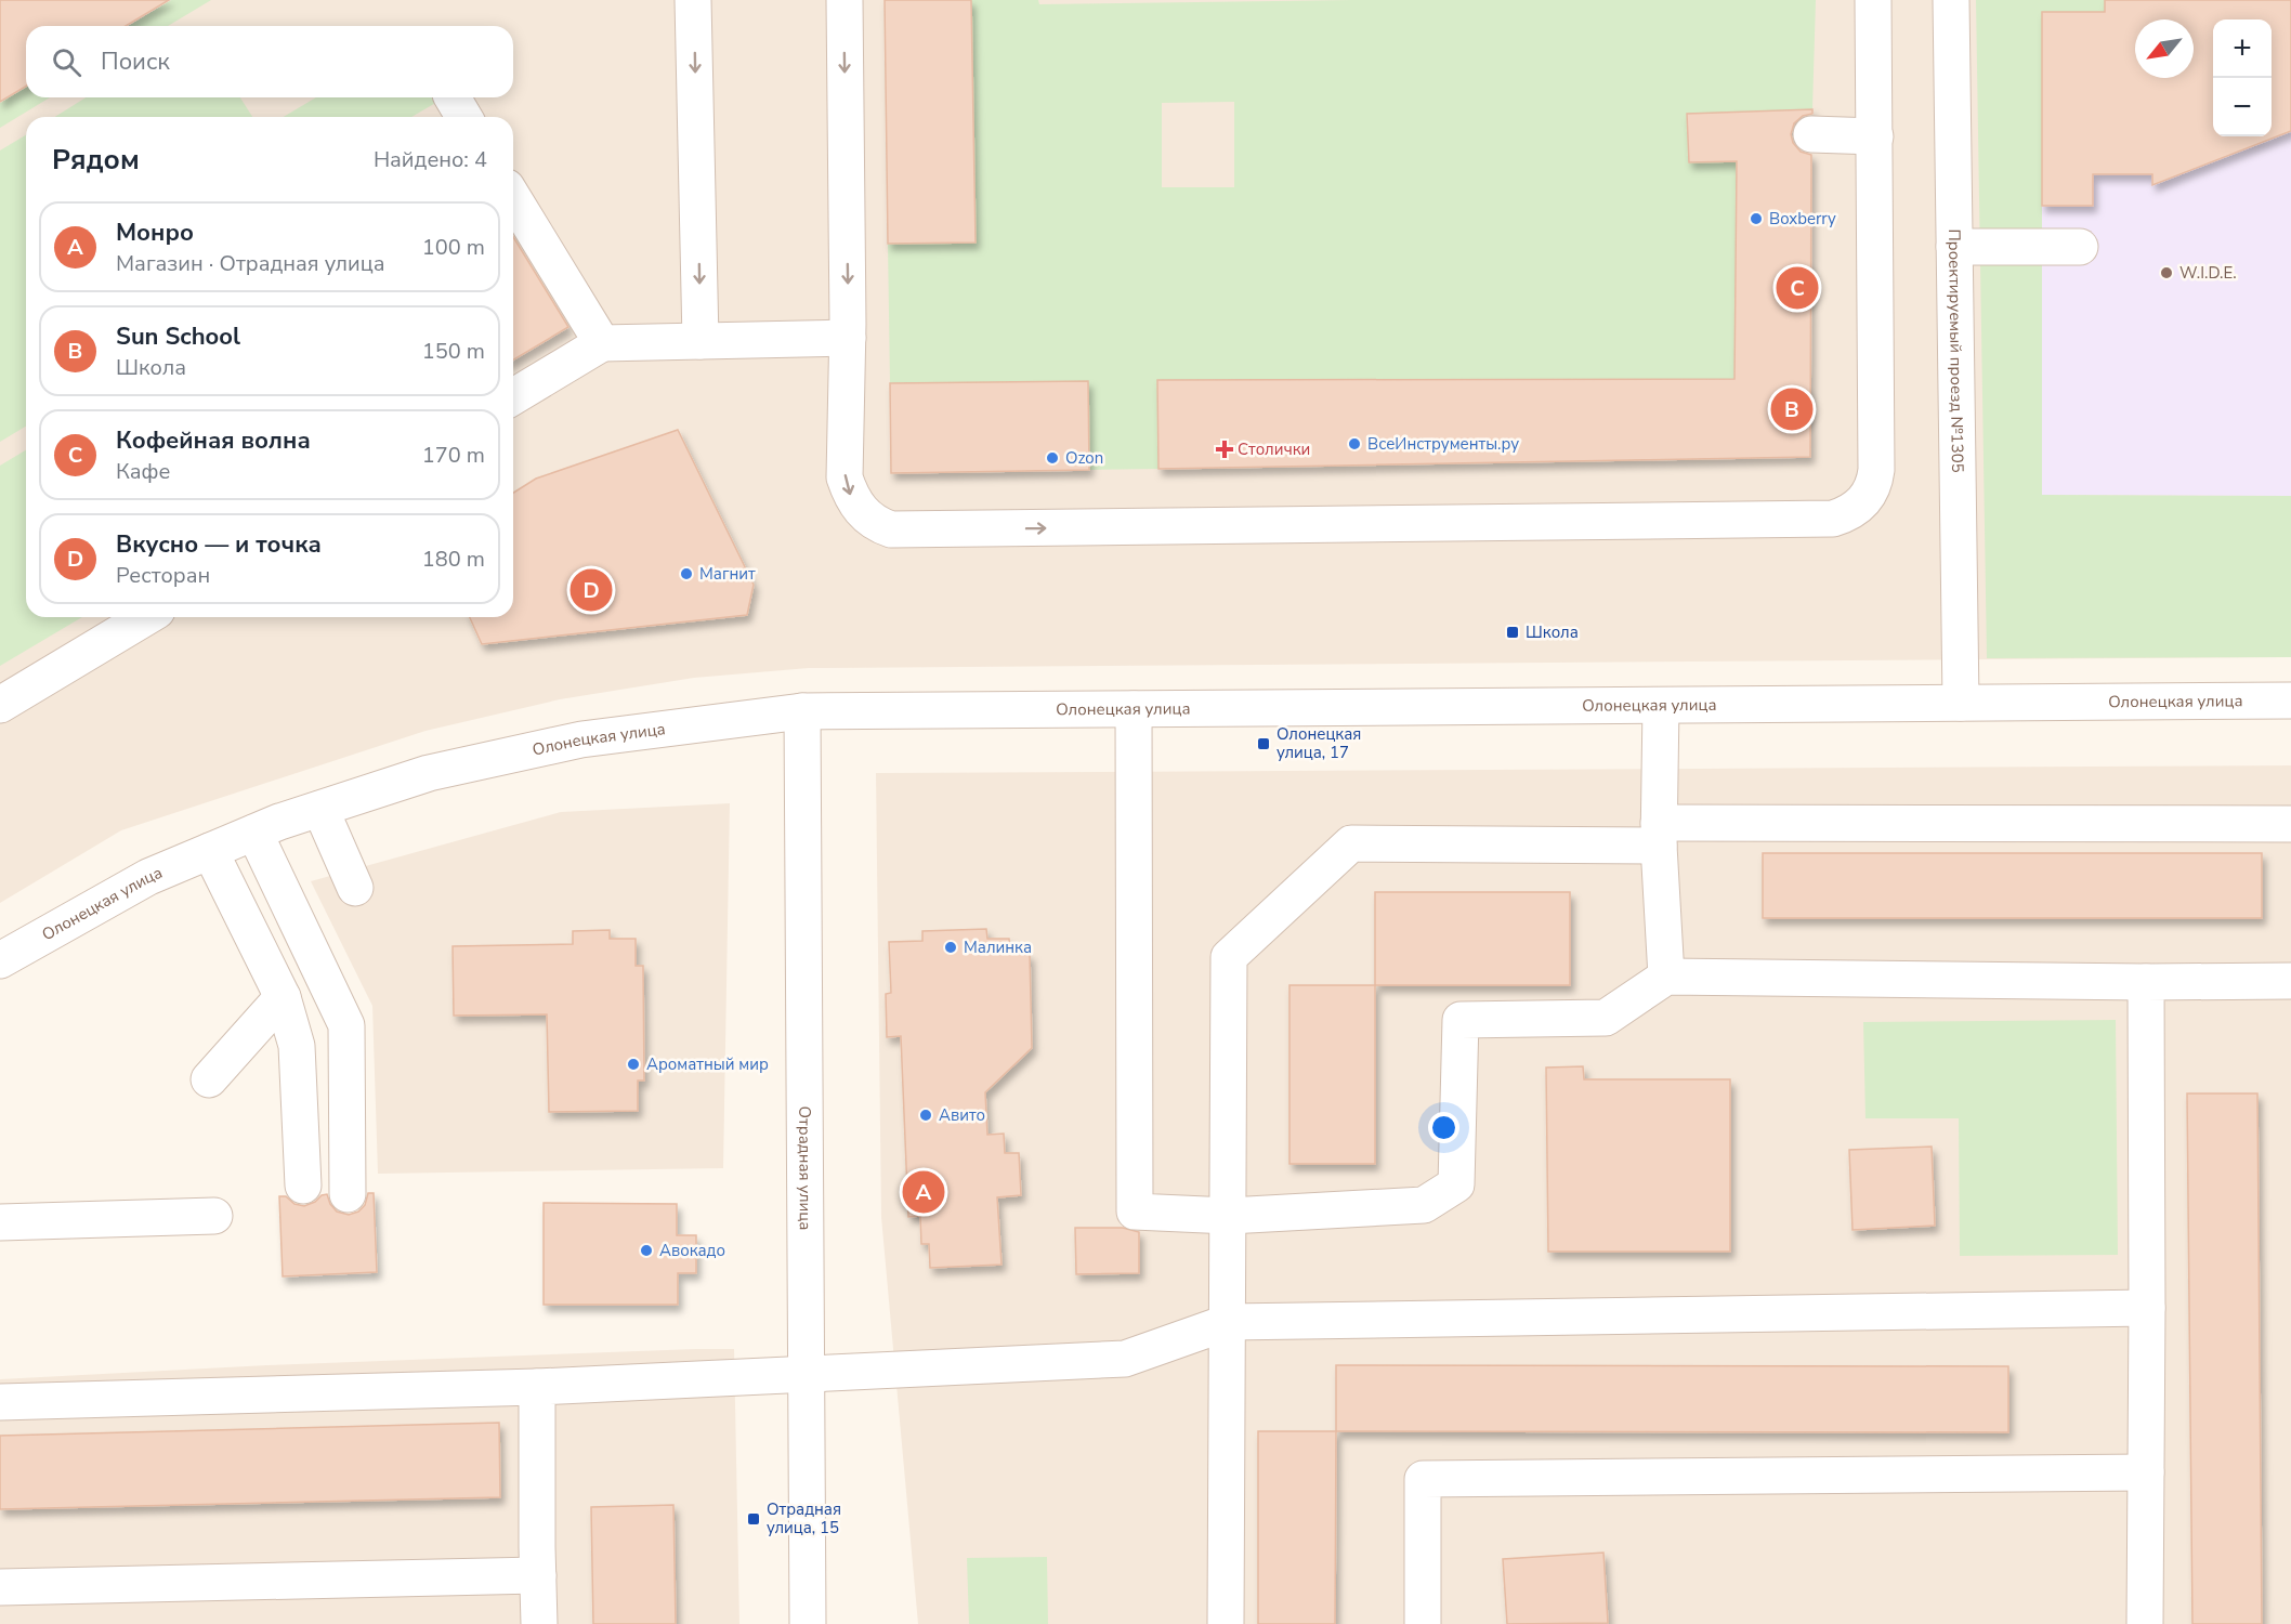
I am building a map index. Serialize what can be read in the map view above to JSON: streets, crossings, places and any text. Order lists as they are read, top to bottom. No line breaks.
{"streets":{"street":["Проектируемый проезд №1305","Олонецкая улица","Отрадная улица"]},"crossings":[["Проектируемый проезд №1305","Олонецкая улица"],["Олонецкая улица","Отрадная улица"]],"places":{"other":["Boxberry","W.I.D.E.","ВсеИнструменты.ру","Ozon","Магнит","Малинка","Ароматный мир","Авито","Авокадо"],"health":["Столички"],"transit":["Школа","Олонецкая улица, 17","Отрадная улица, 15"]},"north":"bottom left","page":{"map_buttons":["+","−"],"search":"Поиск","heading":["Рядом","Найдено: 4"],"list":[{"mark":"A","name":"Монро","note":"Магазин · Отрадная улица","value":"100 m"},{"mark":"B","name":"Sun School","note":"Школа","value":"150 m"},{"mark":"C","name":"Кофейная волна","note":"Кафе","value":"170 m"},{"mark":"D","name":"Вкусно — и точка","note":"Ресторан","value":"180 m"}],"pins":["C","B","D","A"]}}
